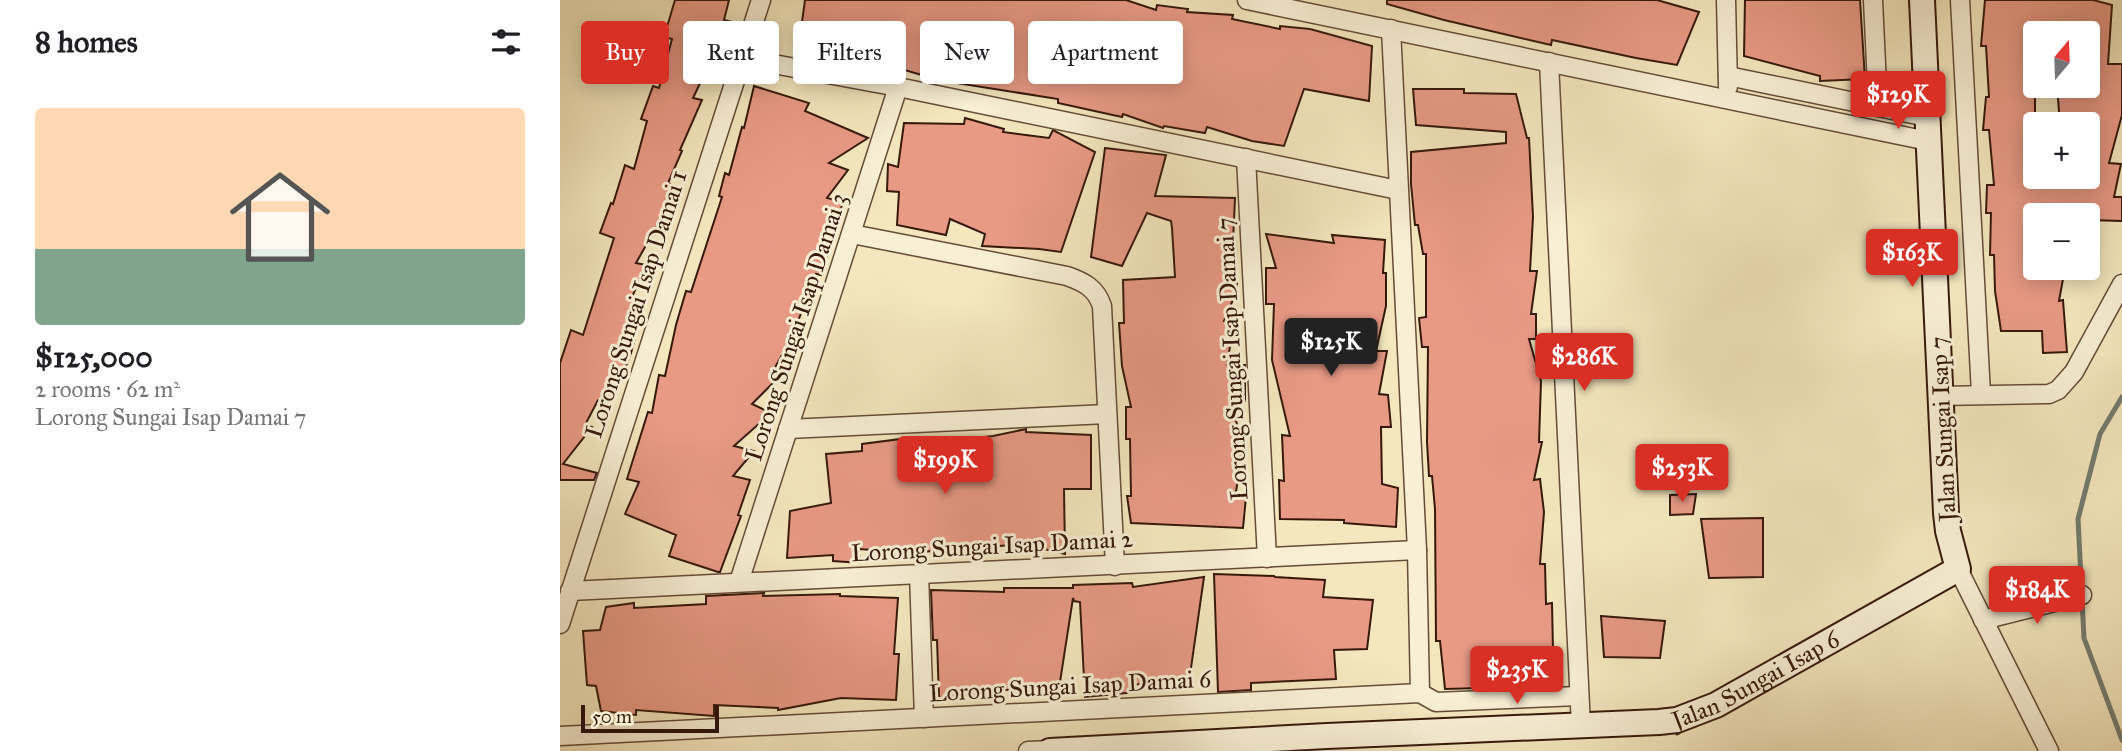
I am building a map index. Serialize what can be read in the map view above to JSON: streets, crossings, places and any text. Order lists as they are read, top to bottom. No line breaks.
{"streets":{"street":["Lorong Sungai Isap Damai 1","Lorong Sungai Isap Damai 3","Lorong Sungai Isap Damai 7","Jalan Sungai Isap 7","Lorong Sungai Isap Damai 2","Jalan Sungai Isap 6","Lorong Sungai Isap Damai 6"]},"crossings":[["Lorong Sungai Isap Damai 1","Lorong Sungai Isap Damai 2"],["Lorong Sungai Isap Damai 3","Lorong Sungai Isap Damai 2"],["Lorong Sungai Isap Damai 7","Lorong Sungai Isap Damai 2"],["Jalan Sungai Isap 7","Jalan Sungai Isap 6"]],"scale_bar":"50 m","north":"top","page":{"heading":"8 homes","map_buttons":["+","−"],"chip":["Buy","Rent","Filters","New","Apartment"],"price":["$129K","$163K","$125K","$286K","$199K","$253K","$184K","$235K"],"list":[{"name":"$125,000","note":"2 rooms · 62 m² · Lorong Sungai Isap Damai 7"}],"scale":"50 m"}}
